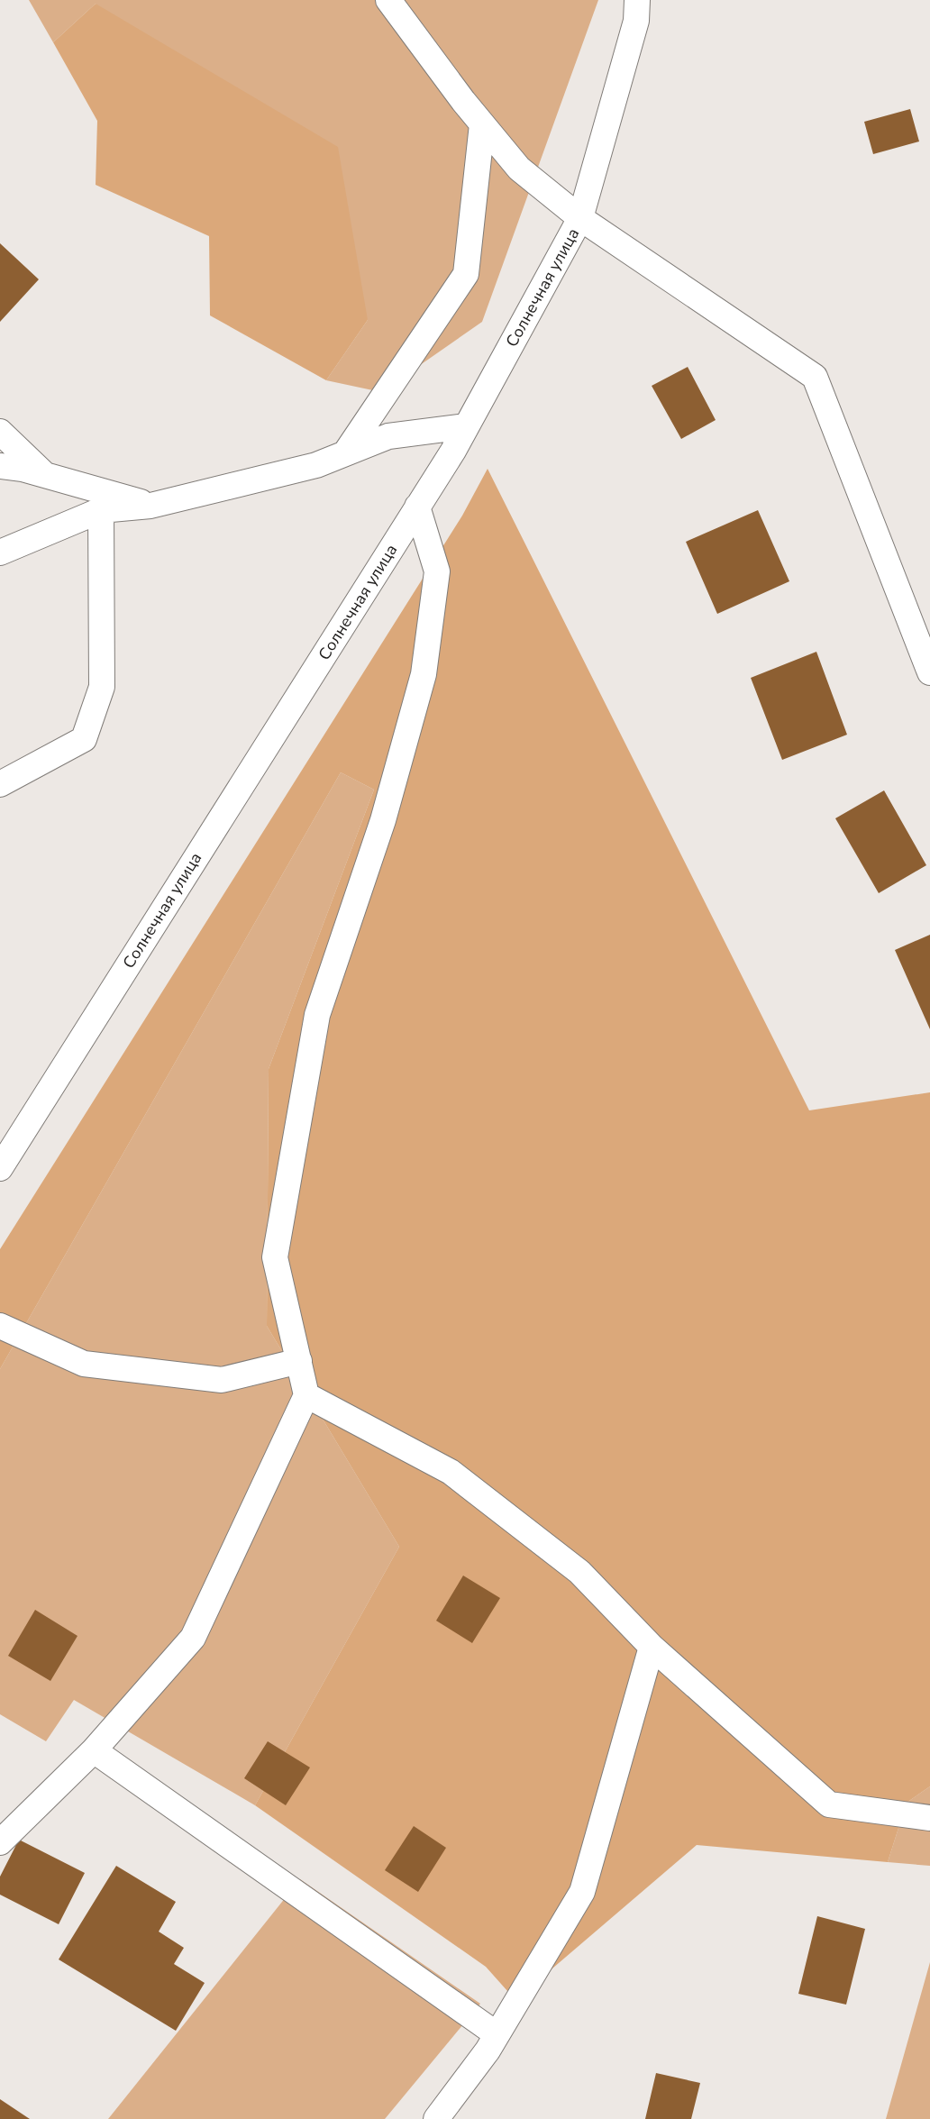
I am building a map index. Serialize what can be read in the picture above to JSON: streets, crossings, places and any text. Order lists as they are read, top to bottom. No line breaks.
{"streets":{"street":["Солнечная улица"]}}
